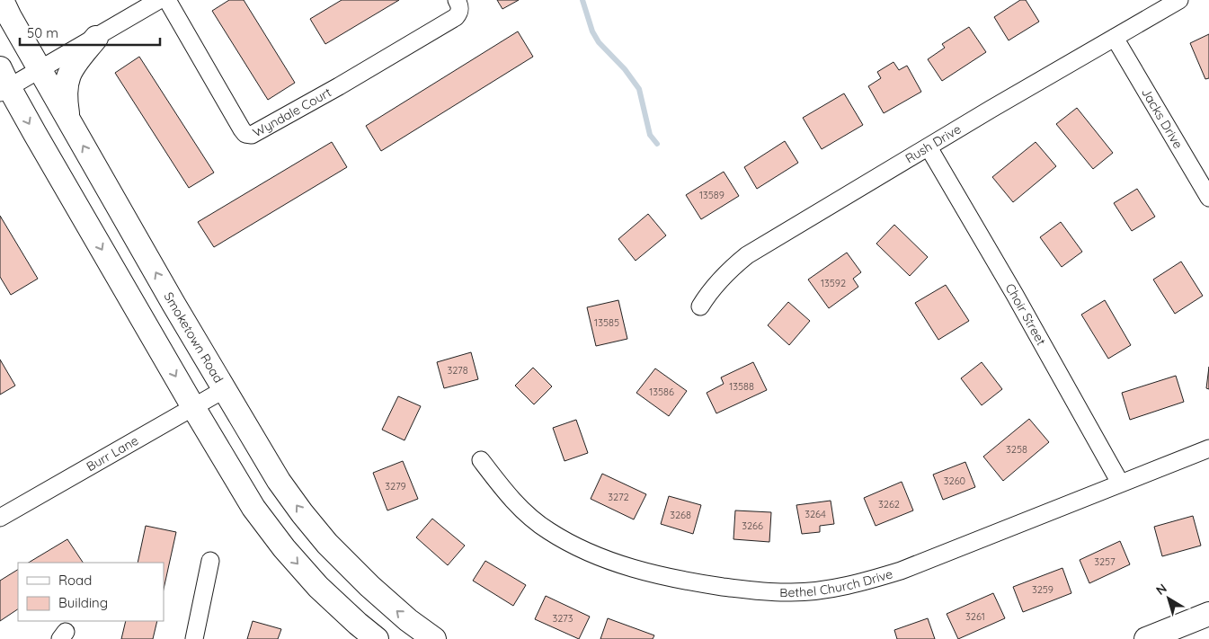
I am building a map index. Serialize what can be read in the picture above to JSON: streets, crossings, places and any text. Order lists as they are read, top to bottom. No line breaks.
{"streets":{"main road":["Smoketown Road"],"street":["Wyndale Court","Jacks Drive","Rush Drive","Choir Street","Burr Lane","Bethel Church Drive"]},"crossings":[["Jacks Drive","Rush Drive"],["Rush Drive","Choir Street"],["Choir Street","Bethel Church Drive"],["Smoketown Road","Burr Lane"]],"house_numbers":["13589","13592","13585","3278","13588","13586","3258","3260","3279","3272","3262","3264","3268","3266","3257","3259","3261","3273"],"legend":["Road","Building"],"scale_bar":"50 m","north":"top left"}
